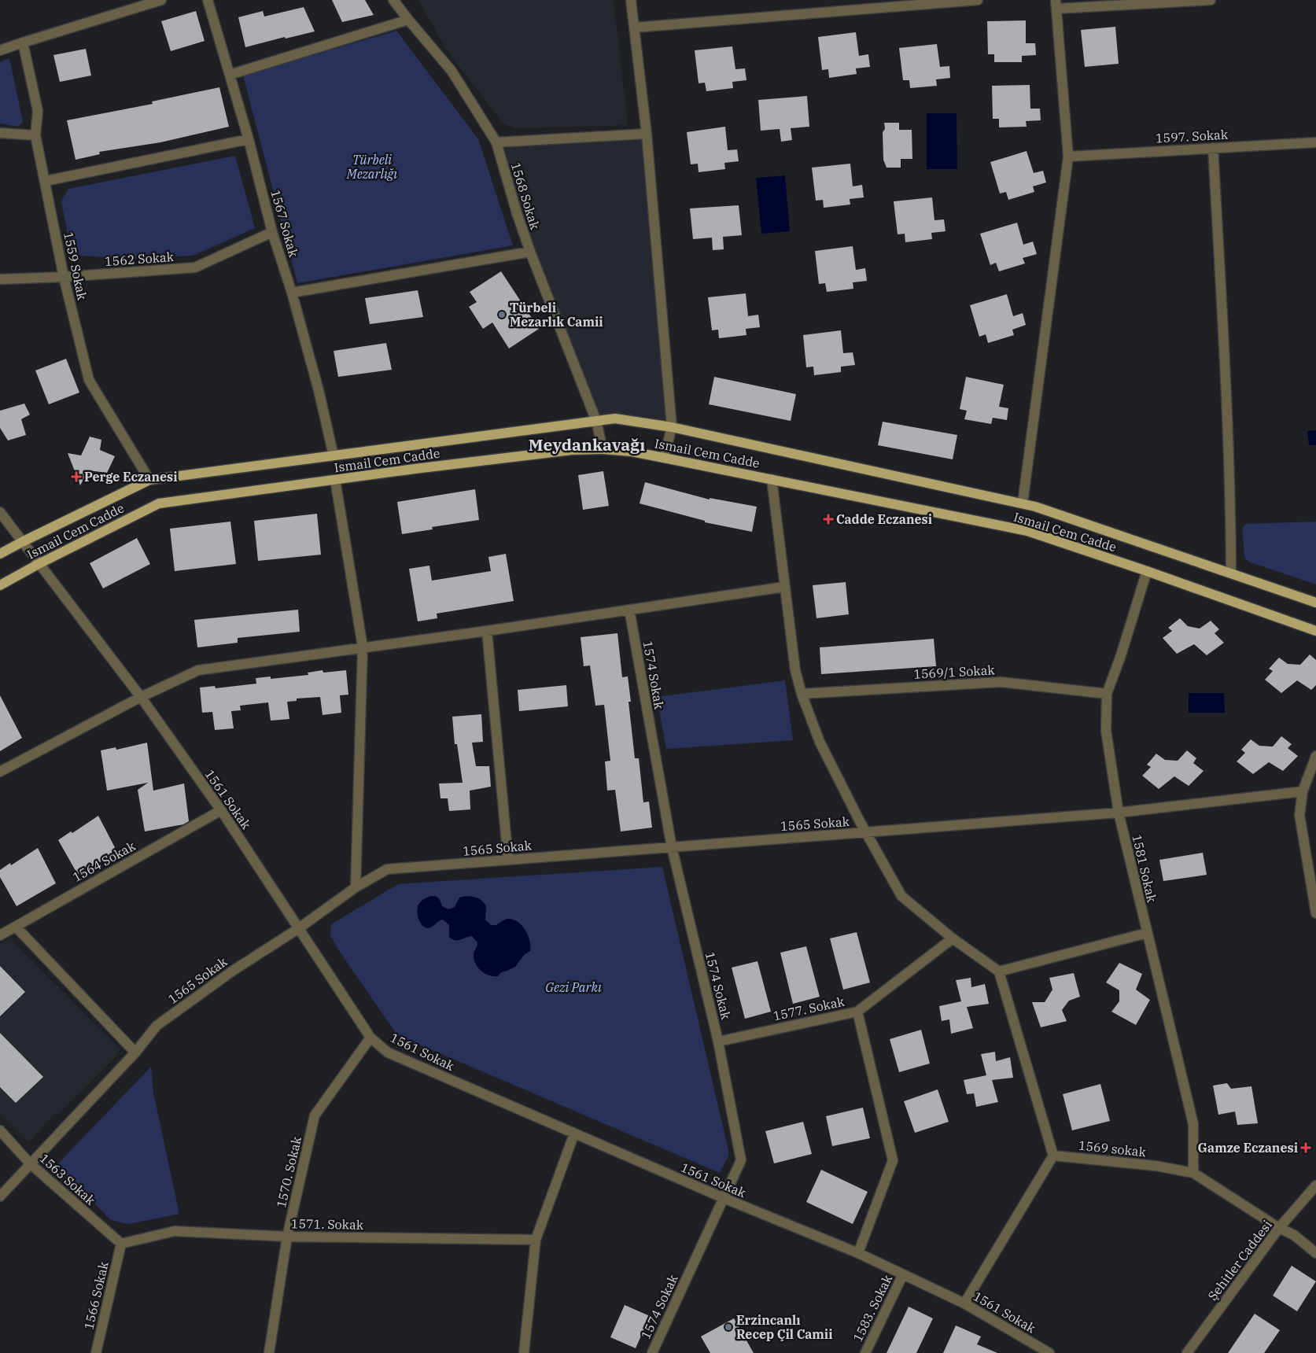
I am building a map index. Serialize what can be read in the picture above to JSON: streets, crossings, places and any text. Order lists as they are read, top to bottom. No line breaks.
{"streets":{"main road":["Ismail Cem Cadde"],"street":["1597. Sokak","1568 Sokak","1567 Sokak","1562 Sokak","1559 Sokak","1569/1 Sokak","1574 Sokak","1561 Sokak","1565 Sokak","1564 Sokak","1581 Sokak","1577. Sokak","1569 sokak","1570. Sokak","1563 Sokak","1571. Sokak","Şehitler Caddesi","1566 Sokak","1583. Sokak"]},"crossings":[["1568 Sokak","Ismail Cem Cadde"],["1567 Sokak","1562 Sokak"],["1567 Sokak","Ismail Cem Cadde"],["1562 Sokak","1559 Sokak"],["1559 Sokak","Ismail Cem Cadde"],["Ismail Cem Cadde","1561 Sokak"],["Ismail Cem Cadde","1581 Sokak"],["1569/1 Sokak","1581 Sokak"],["1574 Sokak","1561 Sokak"],["1574 Sokak","1565 Sokak"],["1574 Sokak","1577. Sokak"],["1561 Sokak","1565 Sokak"],["1561 Sokak","1564 Sokak"],["1561 Sokak","1570. Sokak"],["1561 Sokak","1583. Sokak"],["1565 Sokak","1581 Sokak"],["1565 Sokak","1563 Sokak"],["1581 Sokak","1569 sokak"],["1569 sokak","Şehitler Caddesi"],["1570. Sokak","1571. Sokak"],["1563 Sokak","1571. Sokak"],["1563 Sokak","1566 Sokak"],["1571. Sokak","1566 Sokak"]],"districts":["Meydankavağı"],"parks":["Türbeli Mezarlığı","Gezi Parkı"],"places":{"other":["Türbeli Mezarlık Camii","Erzincanlı Recep Çil Camii"],"health":["Perge Eczanesi","Cadde Eczanesi","Gamze Eczanesi"]}}
